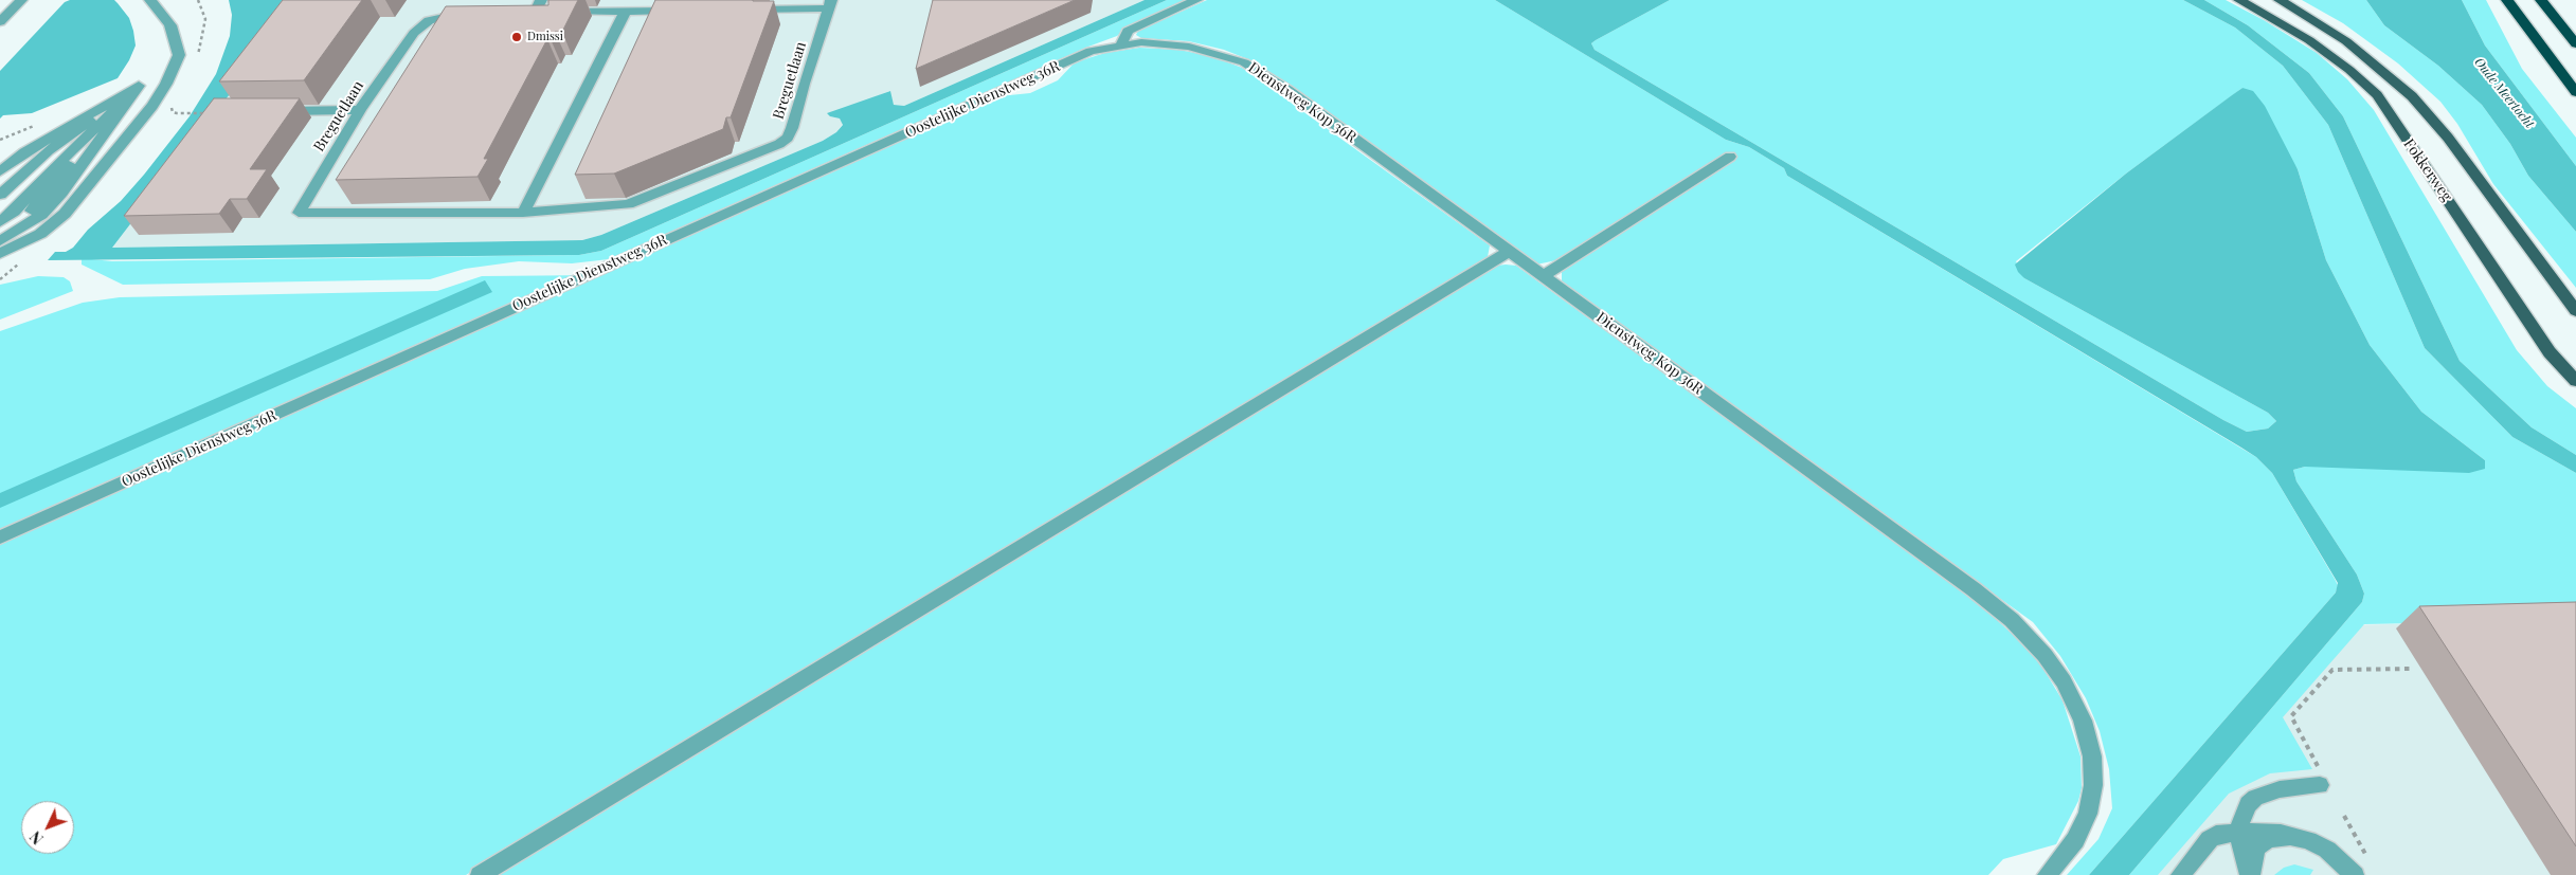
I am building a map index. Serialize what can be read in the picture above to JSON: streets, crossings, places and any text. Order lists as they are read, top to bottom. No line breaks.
{"streets":{"main road":["Fokkerweg"],"street":["Breguetlaan","Oostelijke Dienstweg 36R","Dienstweg Kop 36R"]},"crossings":[["Oostelijke Dienstweg 36R","Dienstweg Kop 36R"]],"water":["Oude Meertocht"],"places":["Dmissi"],"north":"bottom left"}
